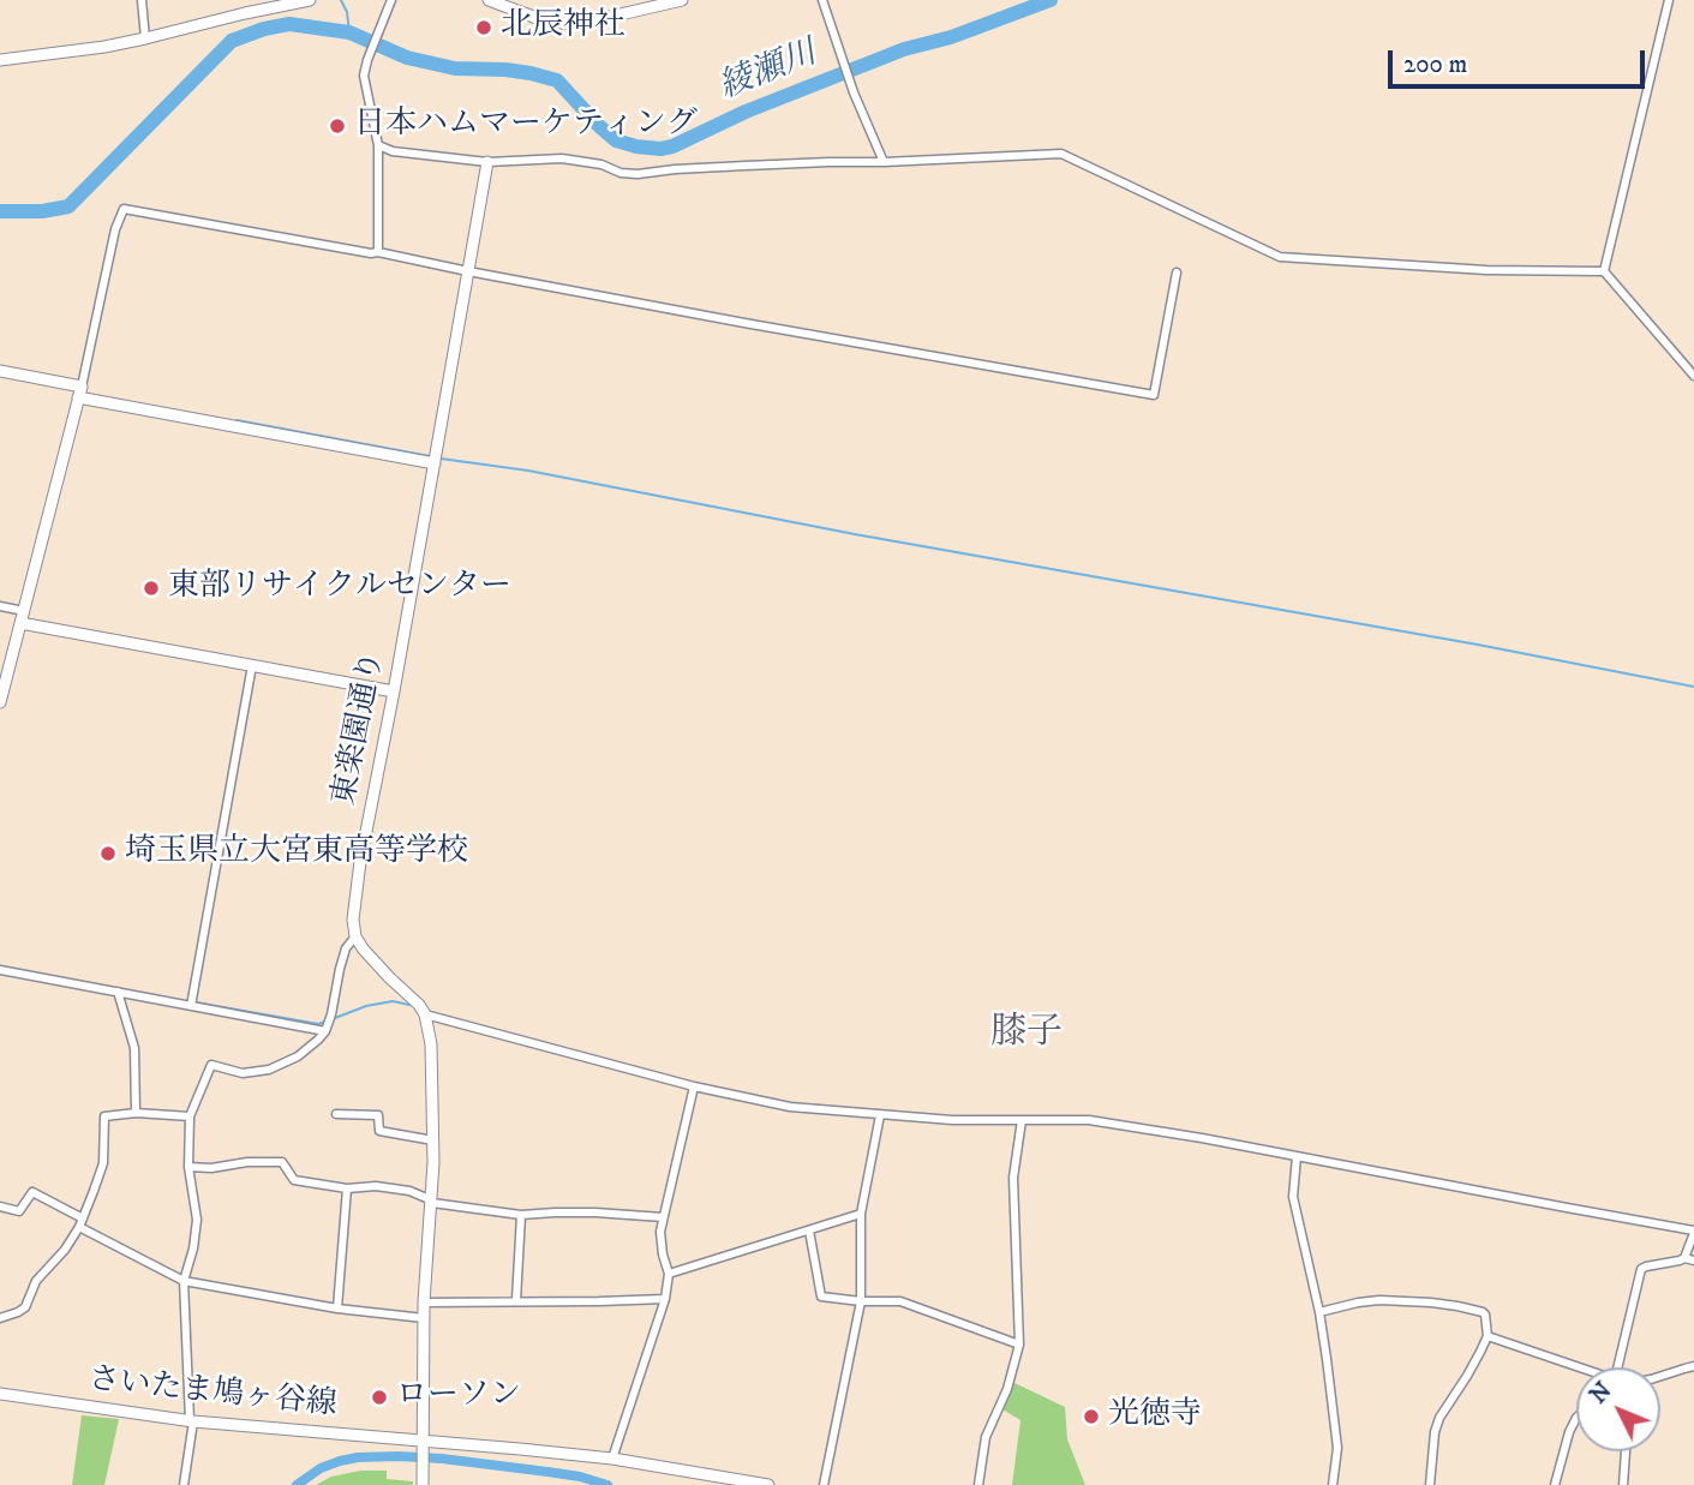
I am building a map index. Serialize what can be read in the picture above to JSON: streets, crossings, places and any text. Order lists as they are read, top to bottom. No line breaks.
{"streets":{"street":["東楽園通り","さいたま鳩ヶ谷線"]},"districts":["膝子"],"water":["綾瀬川"],"places":["北辰神社","日本ハムマーケティング","東部リサイクルセンター","埼玉県立大宮東高等学校","ローソン","光徳寺"],"scale_bar":"200 m","north":"top left"}
